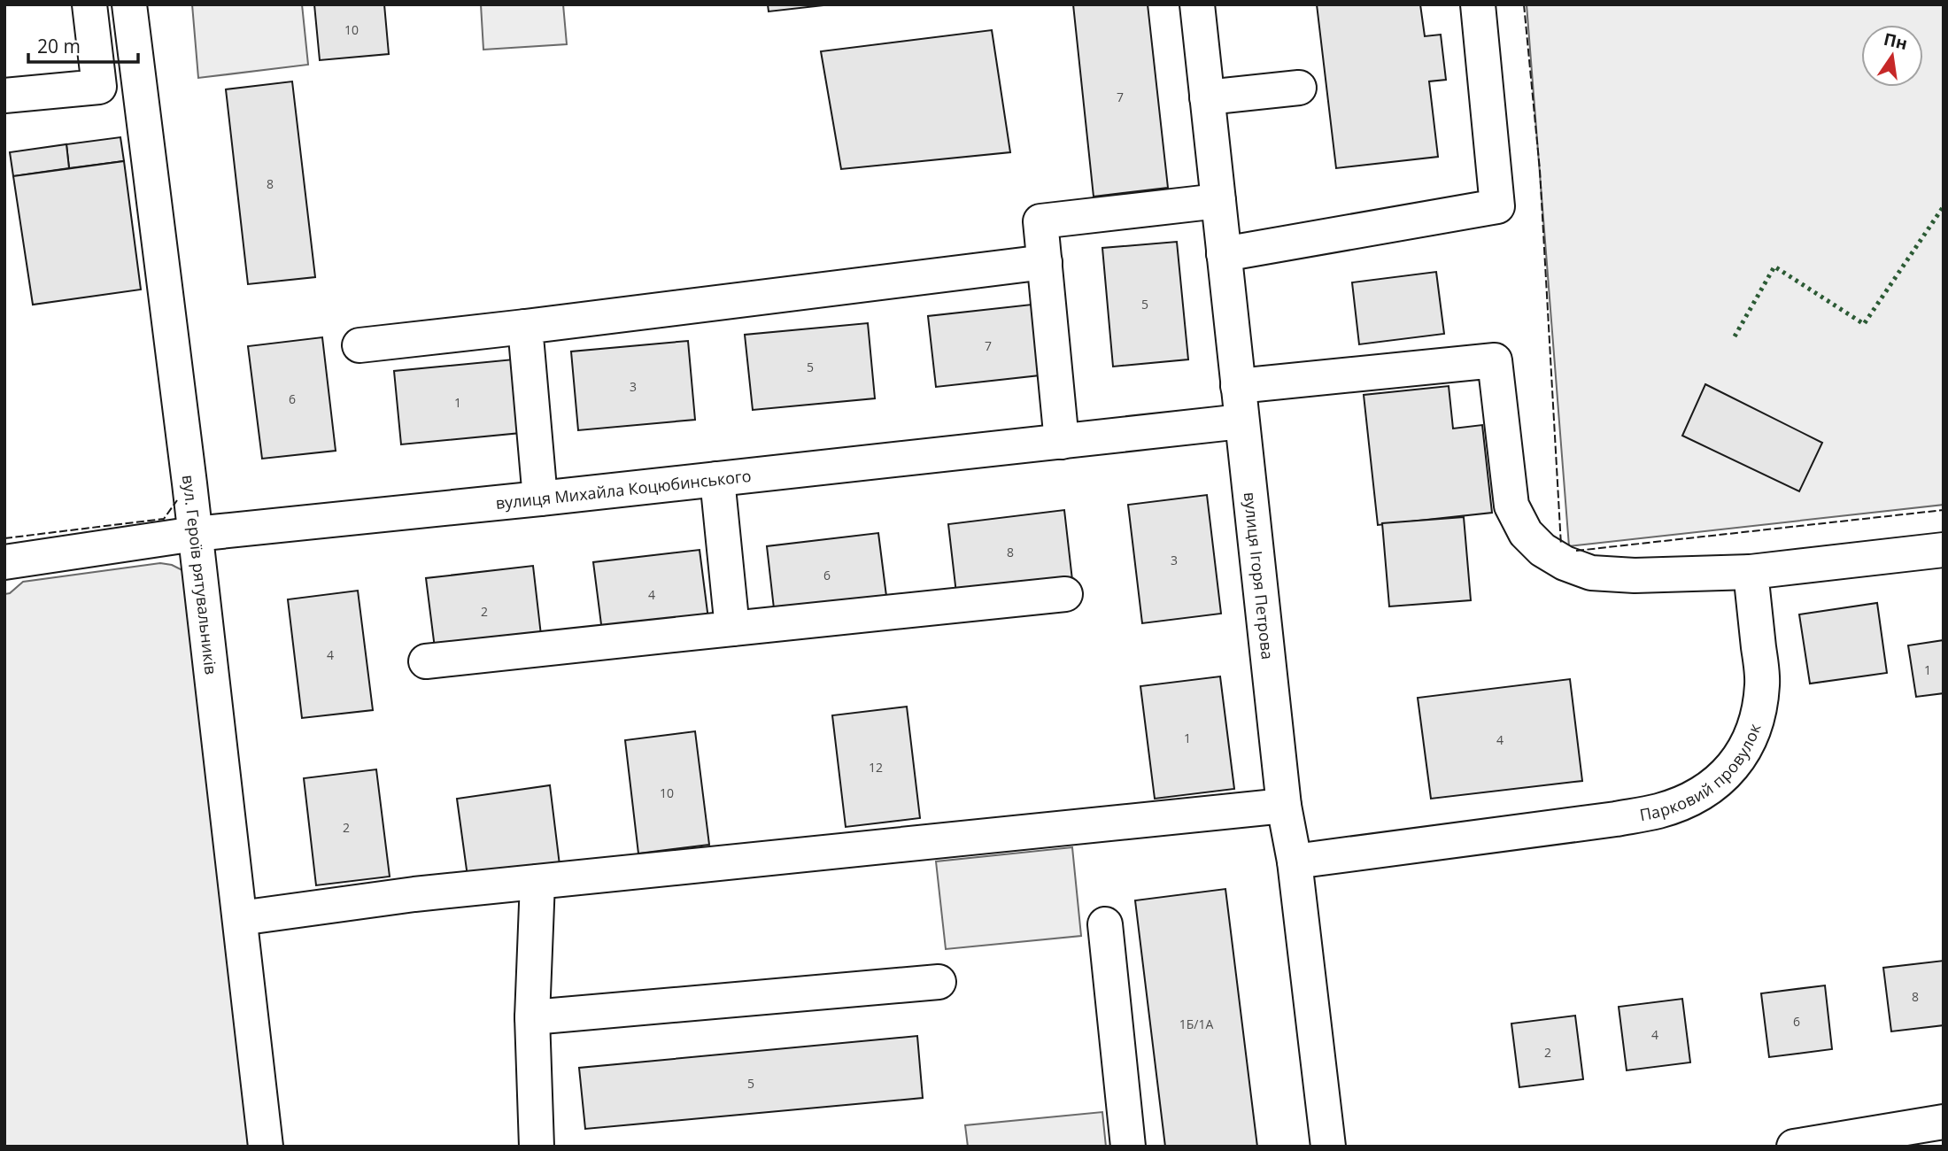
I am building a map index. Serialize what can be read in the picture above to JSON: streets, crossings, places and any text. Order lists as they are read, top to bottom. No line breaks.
{"streets":{"street":["вулиця Михайла Коцюбинського","вул. Героїв рятувальників","вулиця Ігоря Петрова","Парковий провулок"]},"crossings":[["вулиця Михайла Коцюбинського","вул. Героїв рятувальників"],["вулиця Михайла Коцюбинського","вулиця Ігоря Петрова"],["вулиця Ігоря Петрова","Парковий провулок"]],"house_numbers":["10","7","8","5","7","5","3","6","1","8","3","6","4","2","4","1","1","4","12","10","2","8","6","1Б/1А","4","2","5"],"scale_bar":"20 m","north":"top"}
